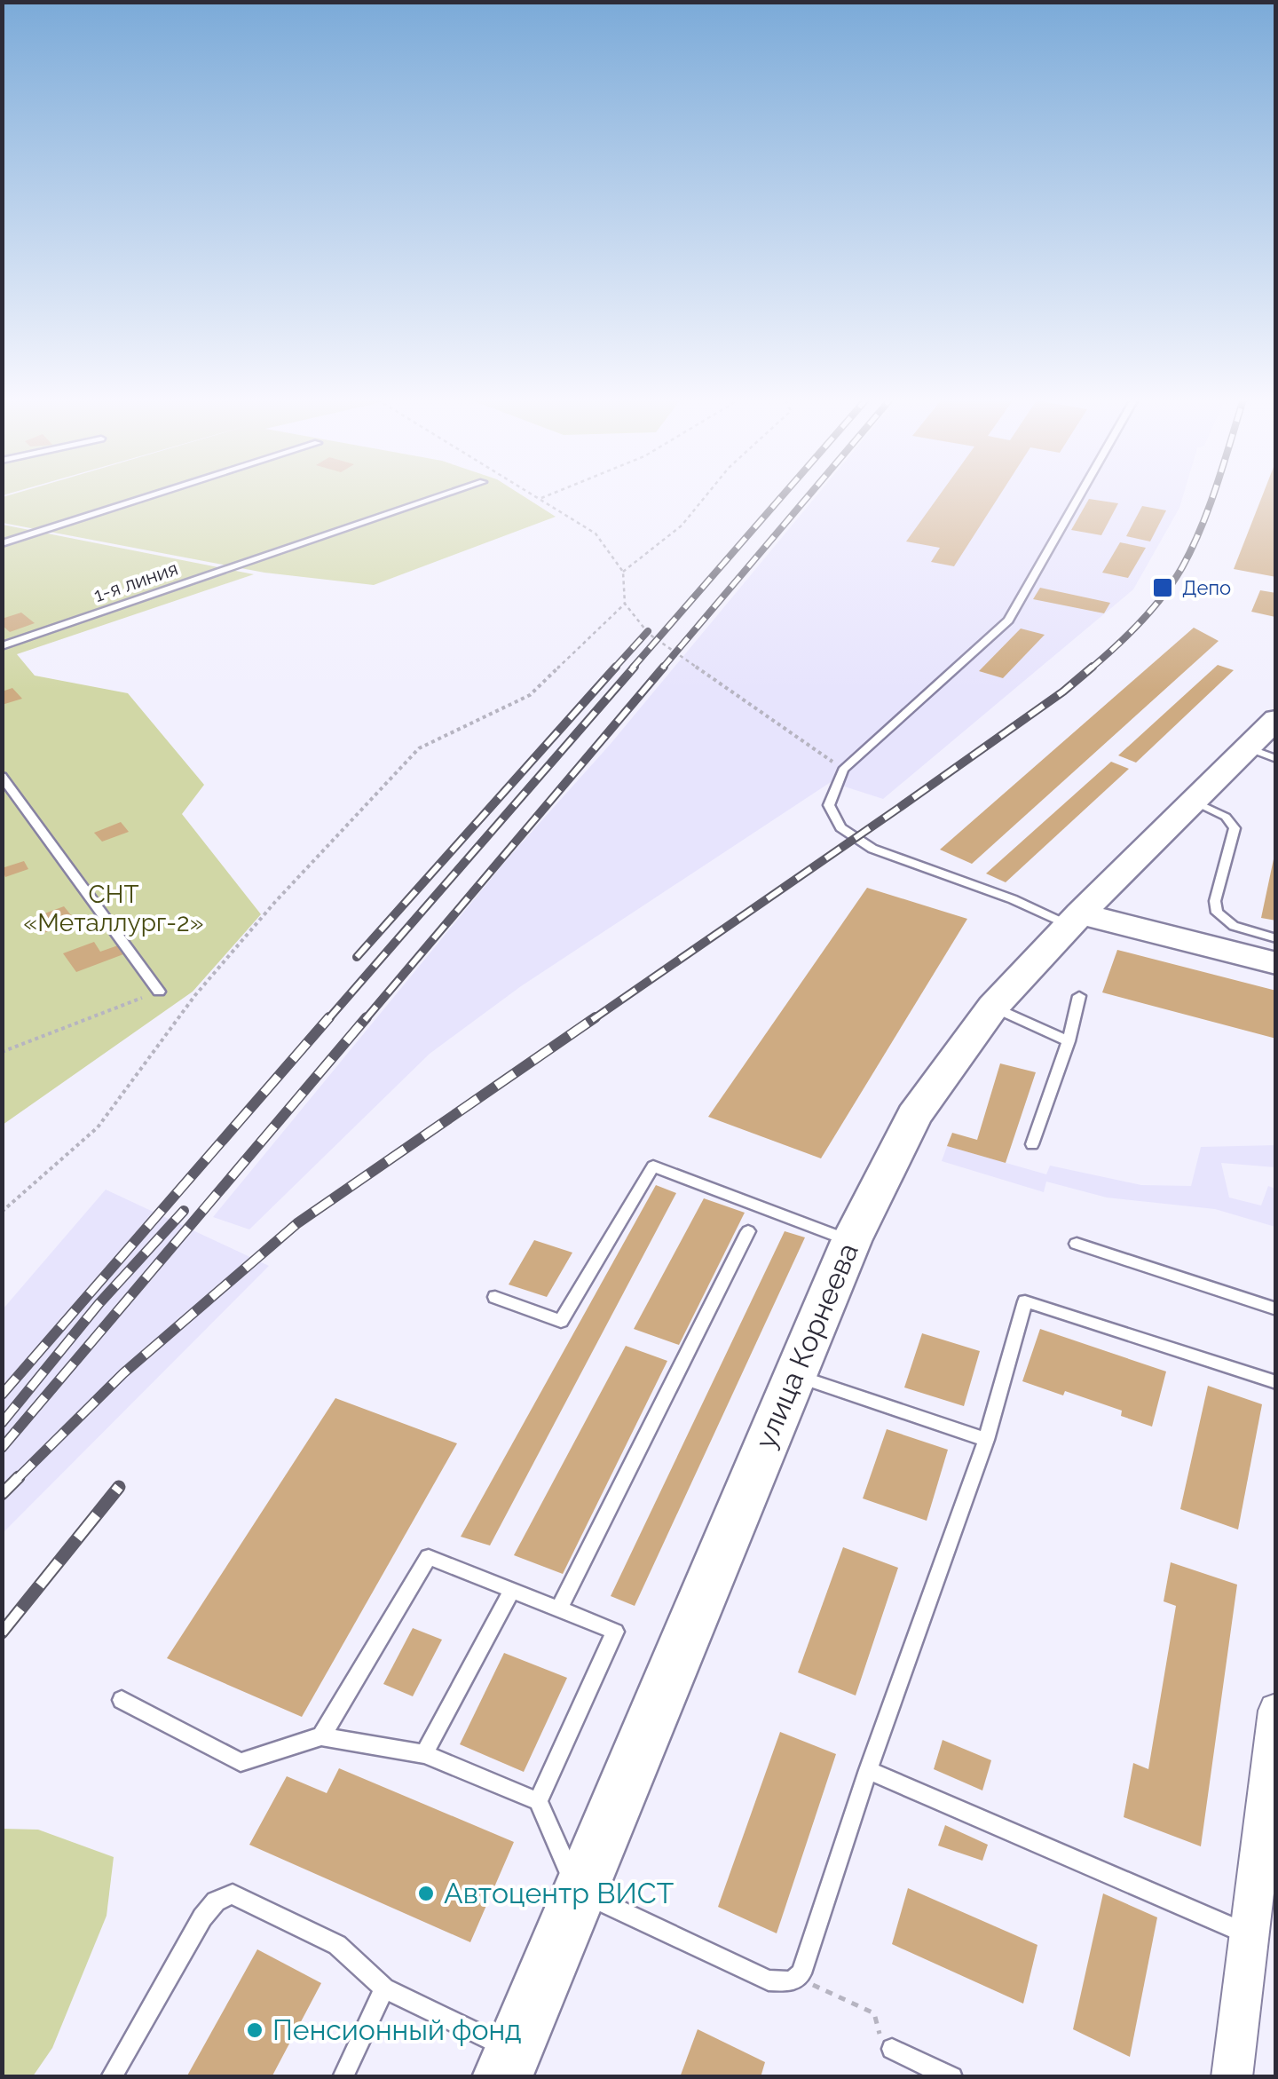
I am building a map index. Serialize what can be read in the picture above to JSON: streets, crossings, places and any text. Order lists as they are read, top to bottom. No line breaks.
{"streets":{"street":["улица Корнеева"],"lane":["1-я линия"]},"parks":["СНТ «Металлург-2»"],"places":{"transit":["Депо"],"other":["Автоцентр ВИСТ","Пенсионный фонд"]}}
